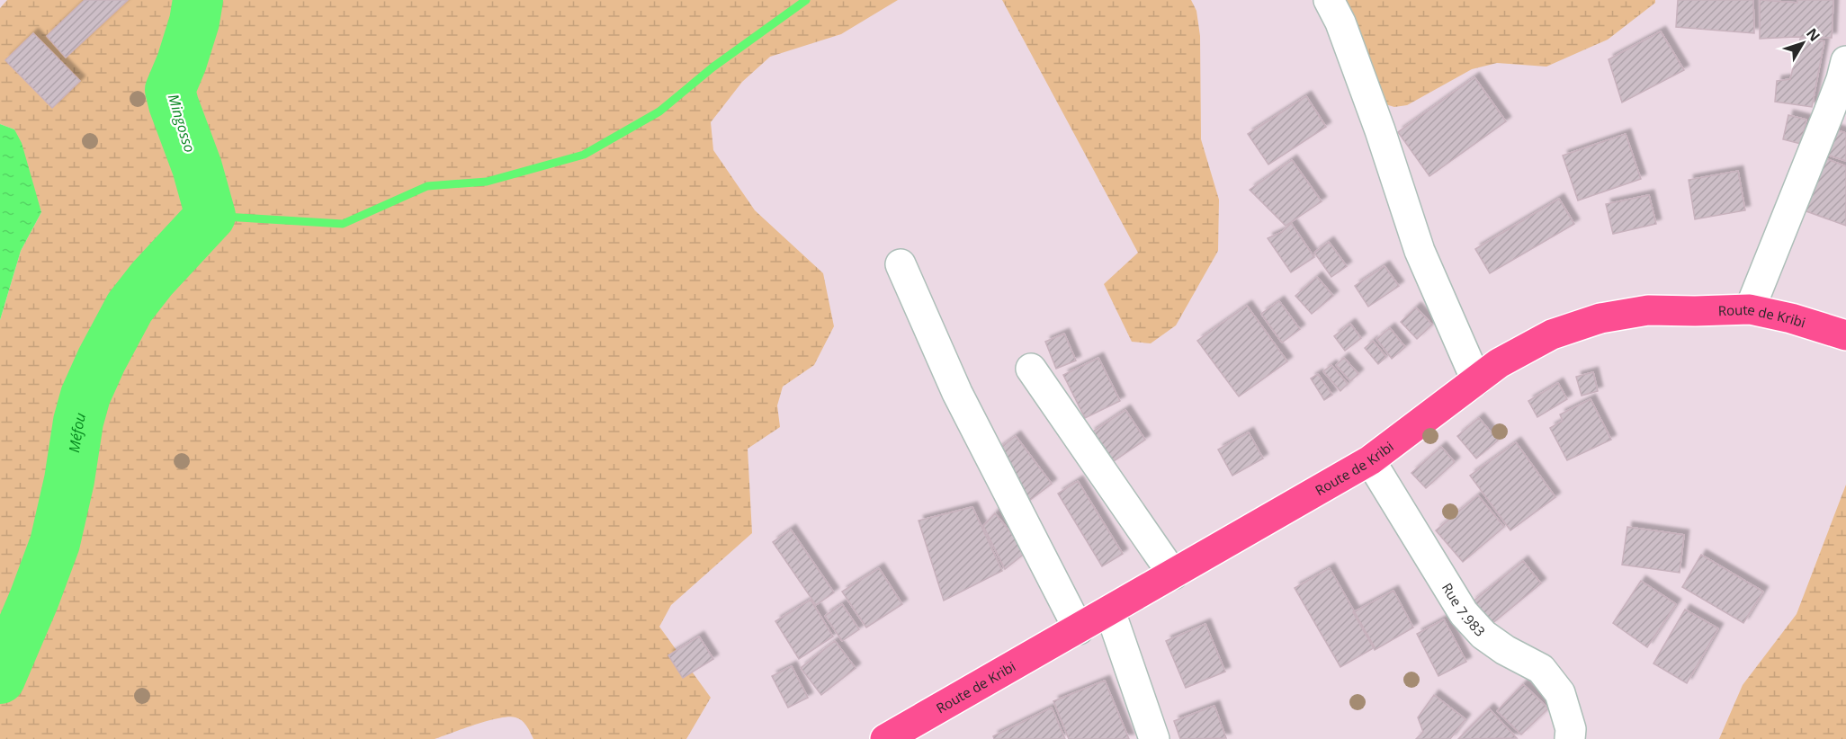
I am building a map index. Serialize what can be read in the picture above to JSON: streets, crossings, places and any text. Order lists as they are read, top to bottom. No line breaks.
{"streets":{"main road":["Route de Kribi"],"street":["Rue 7.983"]},"crossings":[["Route de Kribi","Rue 7.983"]],"water":["Mingosso","Méfou"],"north":"top right"}
